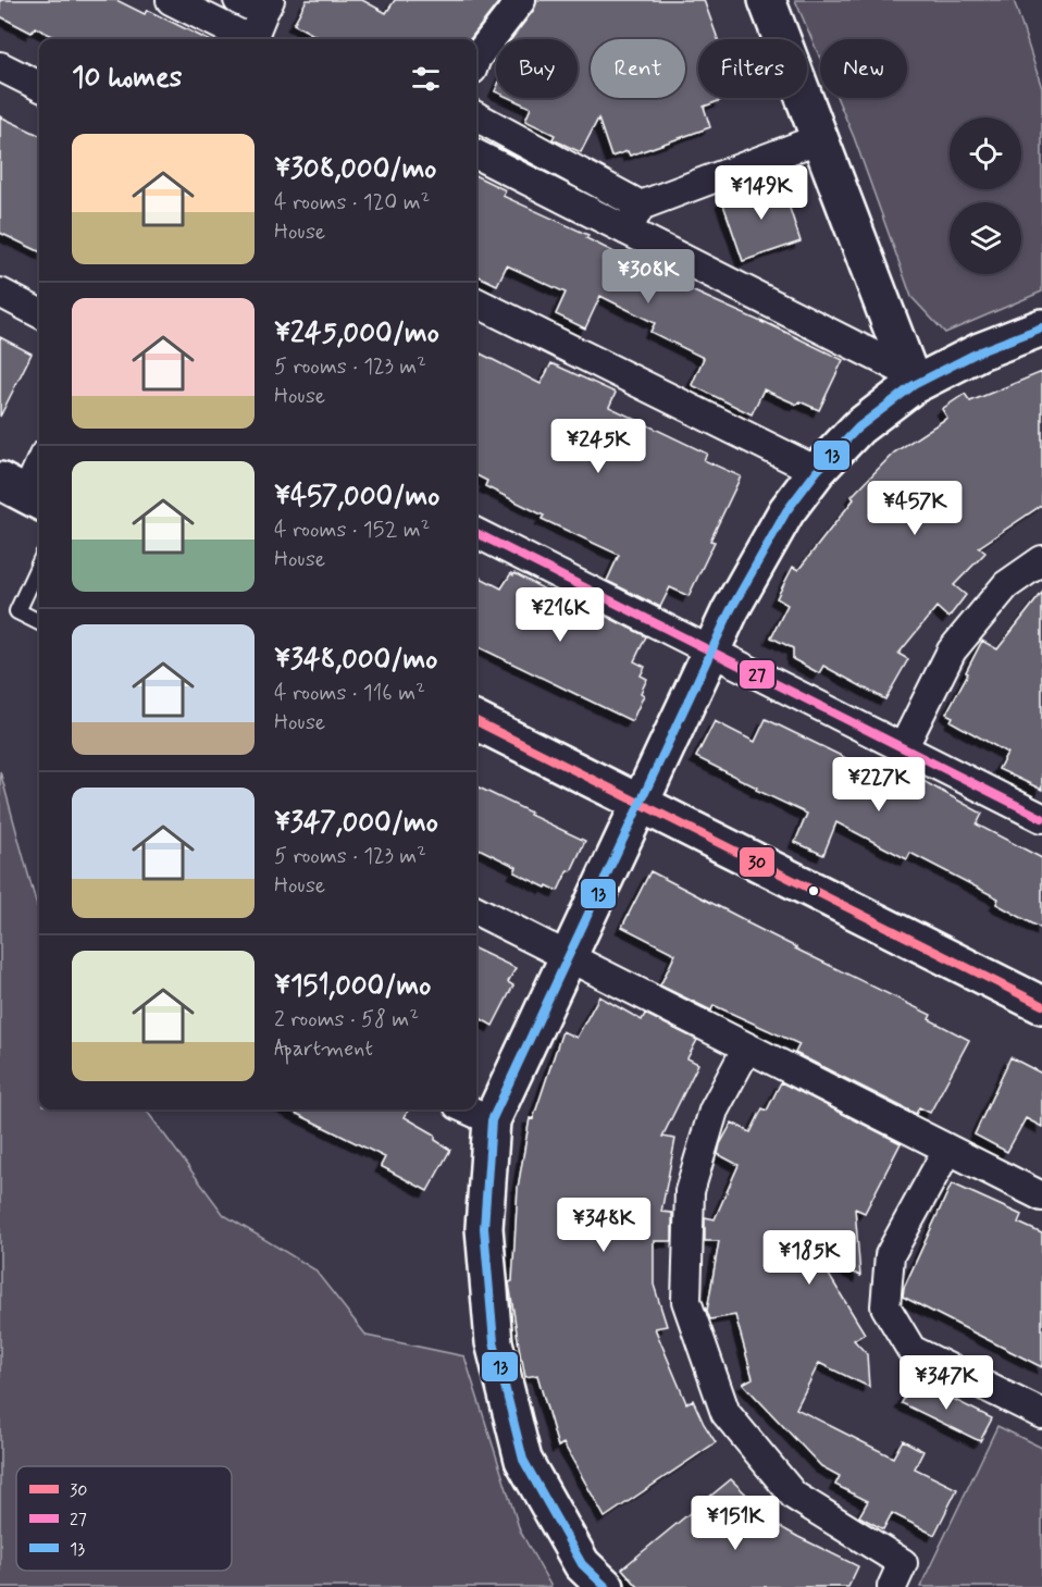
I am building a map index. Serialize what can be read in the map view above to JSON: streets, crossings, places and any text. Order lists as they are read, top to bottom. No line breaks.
{"lines":["transit line 13","transit line 27","transit line 30"],"legend":["30","27","13"],"page":{"chip":["Buy","Rent","Filters","New"],"heading":"10 homes","list":[{"name":"¥308,000/mo","note":"4 rooms · 120 m² · House"},{"name":"¥245,000/mo","note":"5 rooms · 123 m² · House"},{"name":"¥457,000/mo","note":"4 rooms · 152 m² · House"},{"name":"¥348,000/mo","note":"4 rooms · 116 m² · House"},{"name":"¥347,000/mo","note":"5 rooms · 123 m² · House"},{"name":"¥151,000/mo","note":"2 rooms · 58 m² · Apartment"}],"price":["¥149K","¥308K","¥245K","¥457K","¥216K","¥227K","¥348K","¥185K","¥347K","¥151K"]}}
